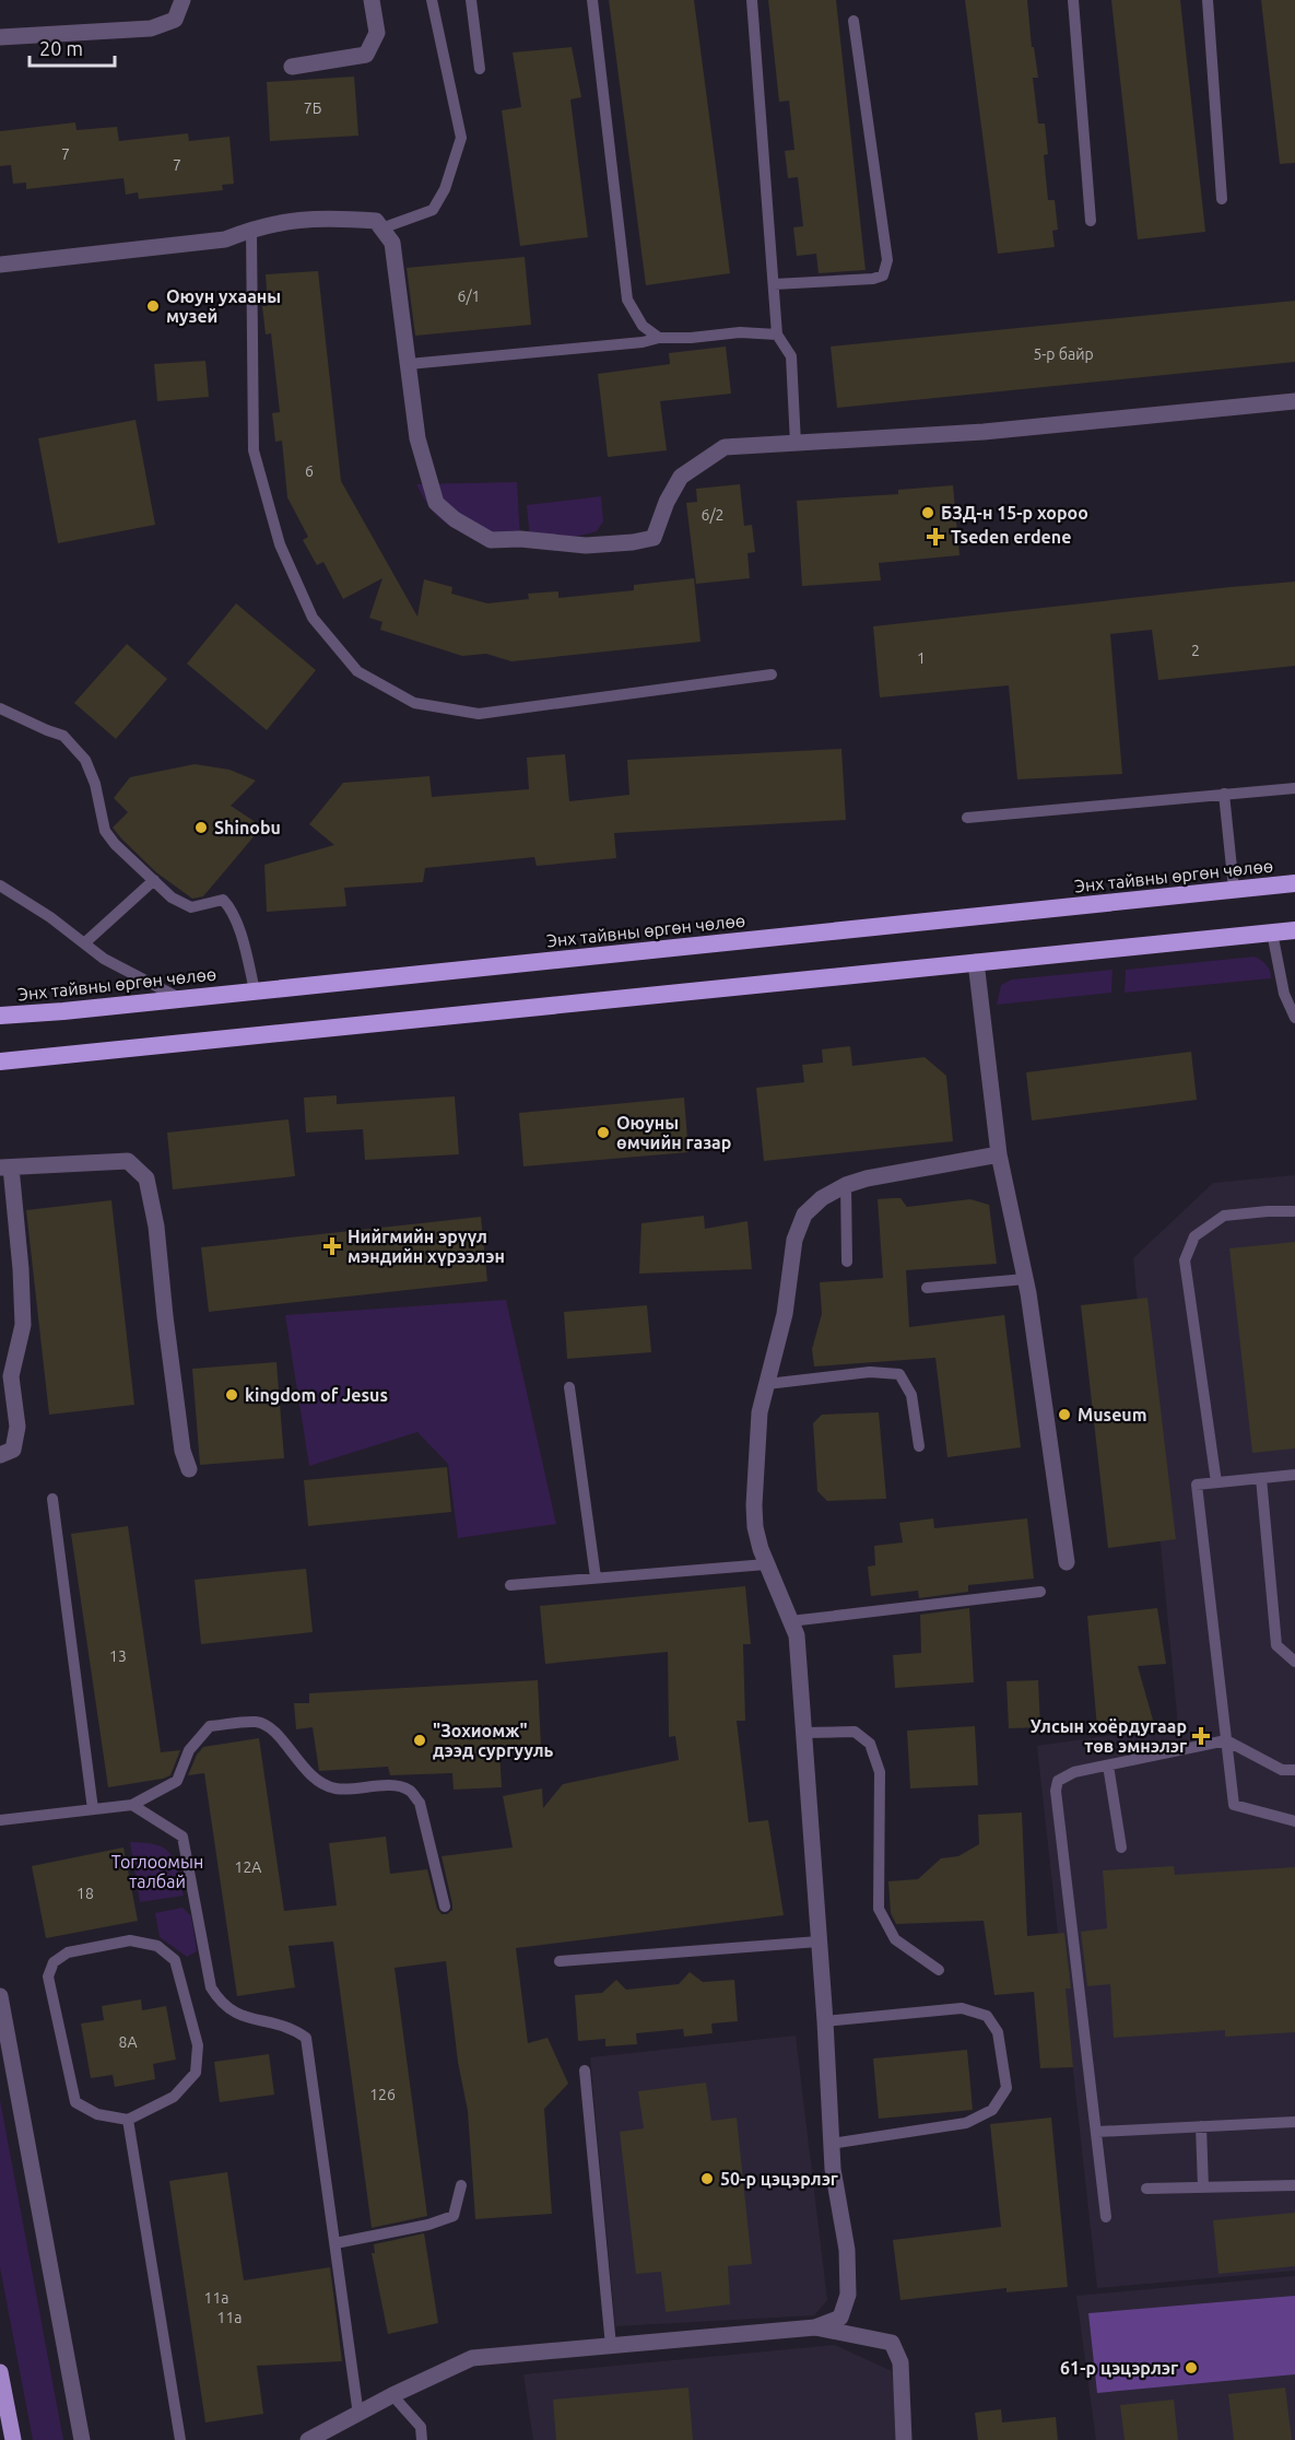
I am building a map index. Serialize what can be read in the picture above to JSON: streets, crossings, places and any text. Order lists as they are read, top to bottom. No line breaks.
{"streets":{"highway":["Энх тайвны өргөн чөлөө"]},"parks":["Тоглоомын талбай"],"places":{"other":["Оюун ухааны музей","БЗД-н 15-р хороо","Shinobu","Оюуны өмчийн газар","kingdom of Jesus","Museum","\"Зохиомж\" дээд сургууль","50-р цэцэрлэг","61-р цэцэрлэг"],"health":["Tseden erdene","Нийгмийн эрүүл мэндийн хүрээлэн","Улсын хоёрдугаар төв эмнэлэг"]},"house_numbers":["7Б","7","7","6/1","5-р байр","6","6/2","2","1","13","12А","18","8А","126","11а","11а"],"scale_bar":"20 m"}
